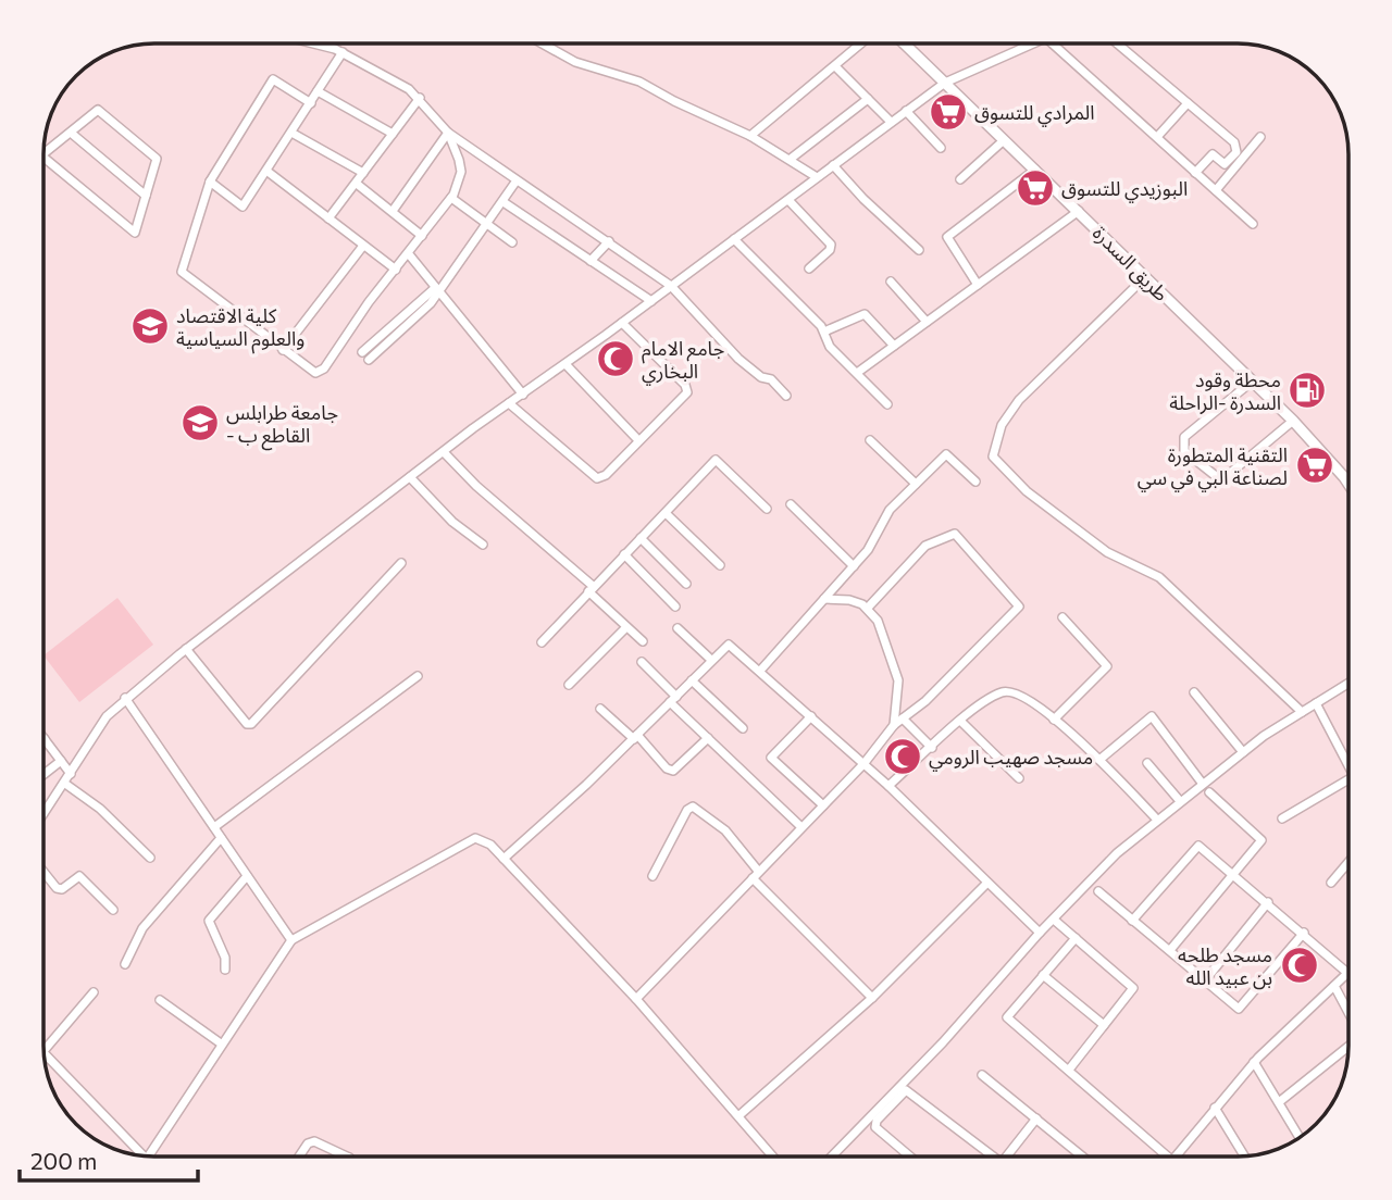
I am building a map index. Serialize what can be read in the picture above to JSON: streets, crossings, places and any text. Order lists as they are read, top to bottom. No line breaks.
{"streets":{"main road":["طريق السدرة"]},"places":{"supermarket":["المرادي للتسوق","البوزيدي للتسوق","التقنية المتطورة لصناعة البي في سي"],"school or university":["كلية الاقتصاد والعلوم السياسية","جامعة طرابلس - القاطع ب"],"mosque":["جامع الامام البخاري","مسجد صهيب الرومي","مسجد طلحه بن عبيد الله"],"fuel station":["محطة وقود السدرة -الراحلة"]},"scale_bar":"200 m"}
